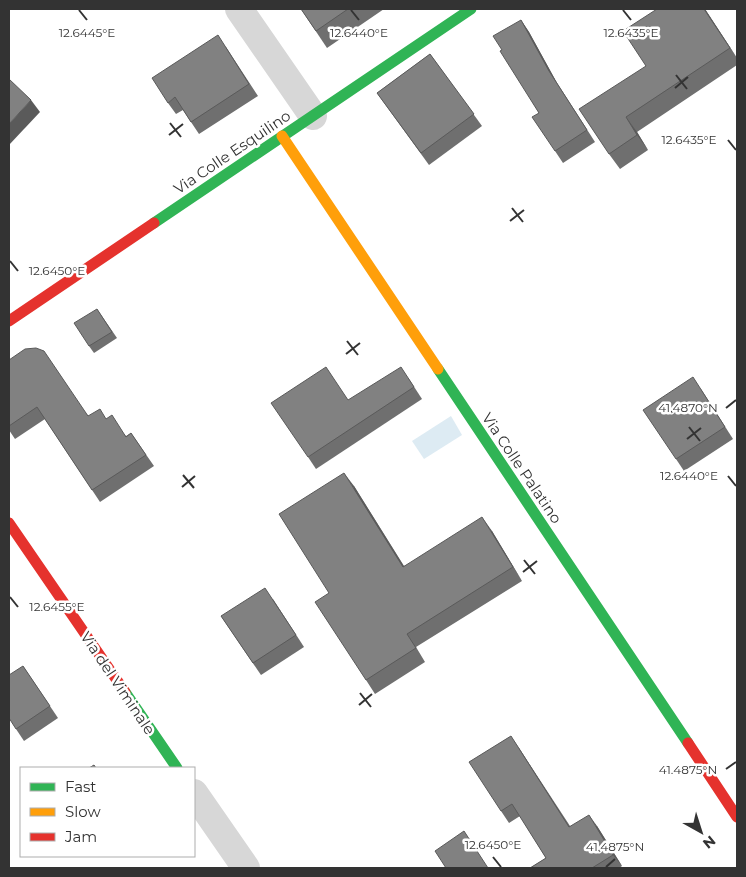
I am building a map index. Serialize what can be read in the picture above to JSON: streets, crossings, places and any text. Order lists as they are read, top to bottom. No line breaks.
{"streets":{"street":["Via Colle Esquilino","Via Colle Palatino","Via del Viminale"]},"crossings":[["Via Colle Esquilino","Via Colle Palatino"]],"legend":["Fast","Slow","Jam"],"north":"bottom right","coordinates":["12.6445°E","12.6440°E","12.6435°E","12.6450°E","41.4870°N","12.6455°E","41.4875°N"]}
